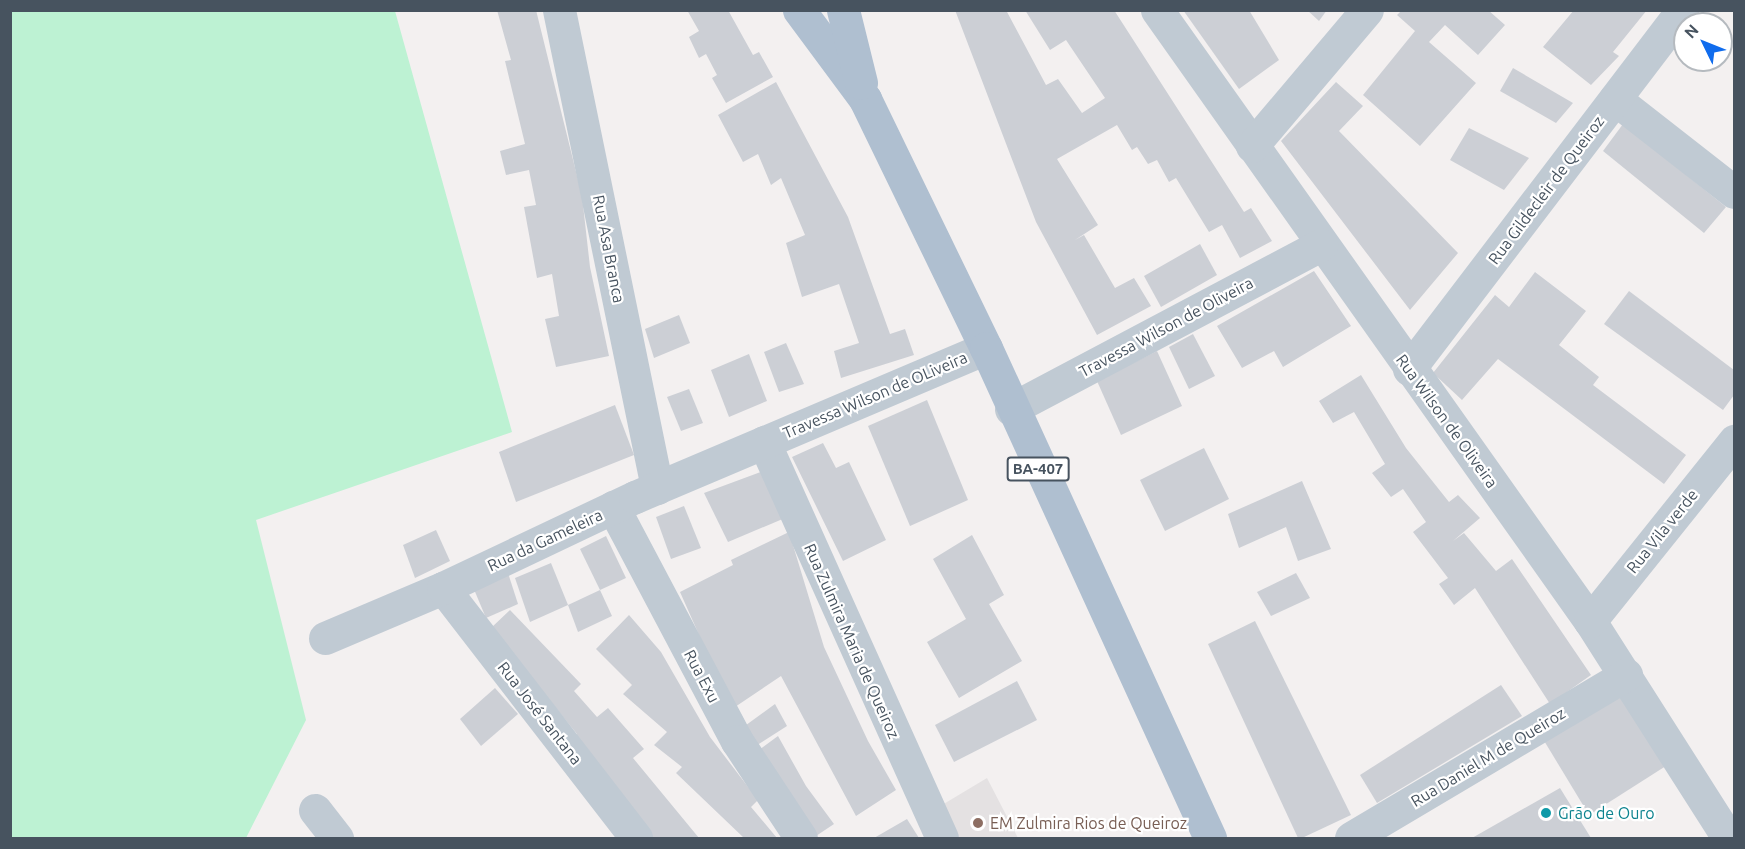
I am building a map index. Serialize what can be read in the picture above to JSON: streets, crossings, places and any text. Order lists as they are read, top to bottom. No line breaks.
{"streets":{"main road":["BA-407"],"street":["Rua Gildecleir de Queiroz","Rua Asa Branca","Travessa Wilson de Oliveira","Travessa Wilson de OLiveira","Rua Wilson de Oliveira","Rua Vila verde","Rua da Gameleira","Rua Zulmira Maria de Queiroz","Rua Exu","Rua José Santana","Rua Daniel M de Queiroz"]},"crossings":[["Rua Gildecleir de Queiroz","Rua Wilson de Oliveira"],["Rua Asa Branca","Rua da Gameleira"],["Travessa Wilson de Oliveira","Rua Wilson de Oliveira"],["Travessa Wilson de Oliveira","BA-407"],["Travessa Wilson de OLiveira","BA-407"],["Travessa Wilson de OLiveira","Rua da Gameleira"],["Travessa Wilson de OLiveira","Rua Zulmira Maria de Queiroz"],["Rua Wilson de Oliveira","Rua Vila verde"],["Rua Wilson de Oliveira","Rua Daniel M de Queiroz"],["Rua da Gameleira","Rua Zulmira Maria de Queiroz"],["Rua da Gameleira","Rua Exu"],["Rua da Gameleira","Rua José Santana"]],"places":["Grão de Ouro","EM Zulmira Rios de Queiroz"],"north":"top left"}
